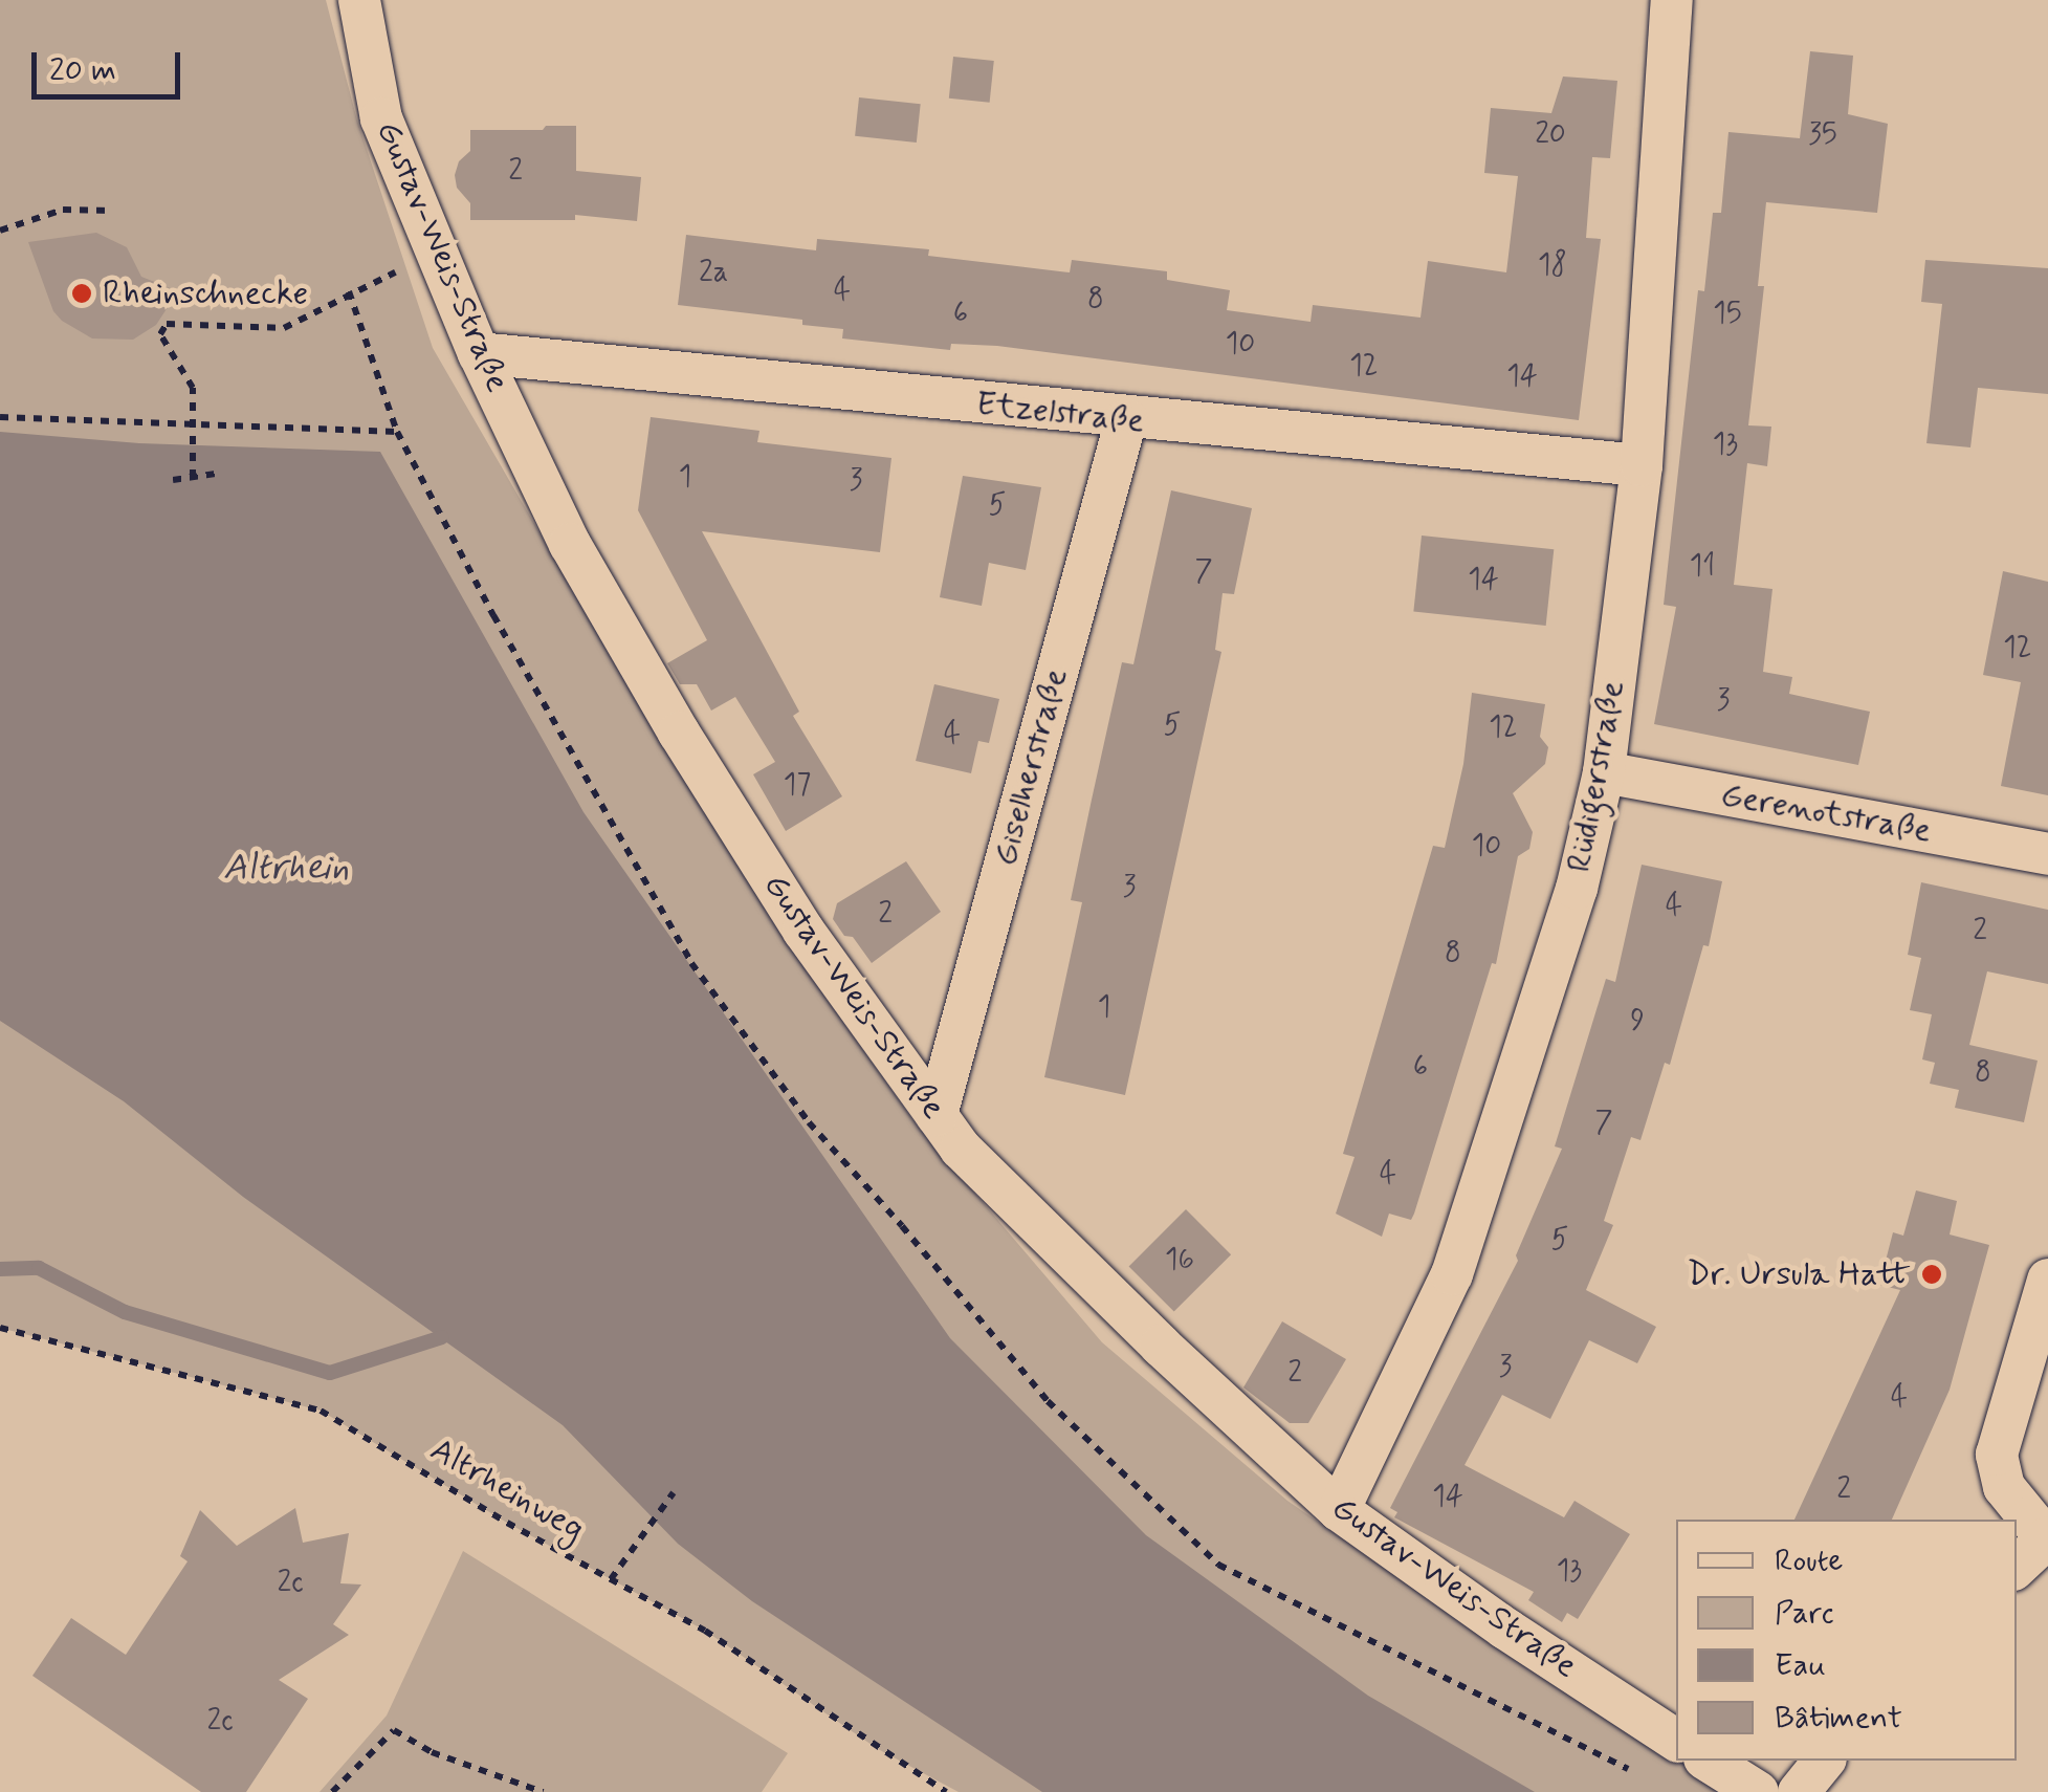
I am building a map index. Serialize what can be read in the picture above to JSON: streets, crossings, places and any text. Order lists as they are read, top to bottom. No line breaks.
{"streets":{"street":["Gustav-Weis-Straße","Etzelstraße","Giselherstraße","Rüdigerstraße","Gerenotstraße"],"path":["Altrheinweg"]},"crossings":[["Gustav-Weis-Straße","Etzelstraße"],["Gustav-Weis-Straße","Giselherstraße"],["Gustav-Weis-Straße","Rüdigerstraße"],["Etzelstraße","Giselherstraße"],["Etzelstraße","Rüdigerstraße"],["Rüdigerstraße","Gerenotstraße"]],"water":["Altrhein"],"places":["Rheinschnecke","Dr. Ursula Hatt"],"house_numbers":["20","35","2","18","2a","4","8","6","15","10","12","14","13","1","3","5","11","7","14","12","3","5","12","4","17","10","3","4","2","2","8","1","9","6","8","7","4","5","16","3","2","4","2","14","13","2c","2c"],"legend":["Route","Parc","Eau","Bâtiment"],"scale_bar":"20 m"}
